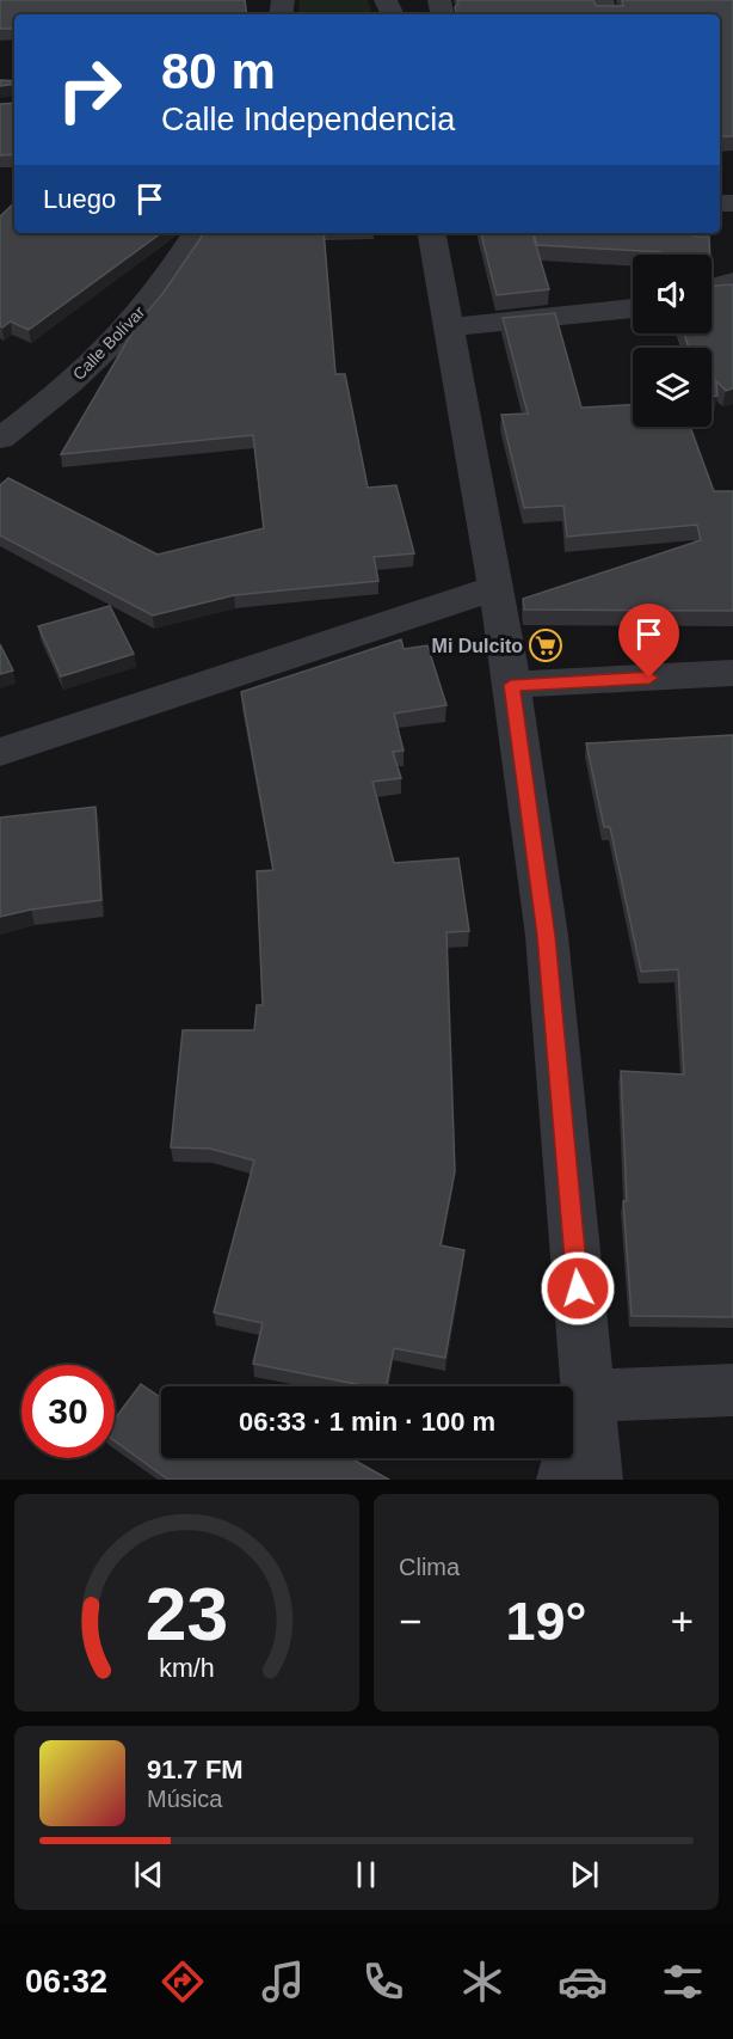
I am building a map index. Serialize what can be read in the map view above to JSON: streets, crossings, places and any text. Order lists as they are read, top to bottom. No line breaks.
{"streets":{"street":["Calle Bolívar"]},"places":{"supermarket":["Mi Dulcito"]},"page":{"turn":["80 m","Calle Independencia"],"then":"Luego","limit":"30","trip":"06:33 · 1 min · 100 m","tile":"Clima","heat":["−","19°","+"],"song":["91.7 FM","Música"],"tabs":"06:32","gauge":["23","km/h"]}}
